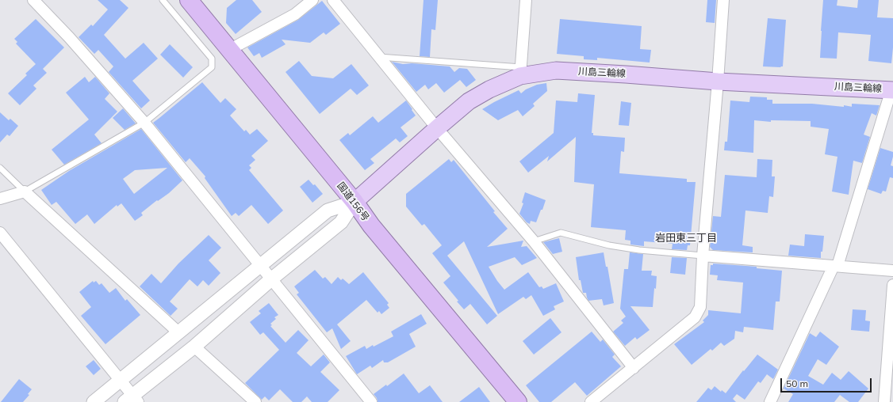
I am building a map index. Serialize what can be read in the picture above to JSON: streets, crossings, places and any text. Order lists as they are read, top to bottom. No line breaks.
{"streets":{"highway":["国道156号"],"main road":["川島三輪線"]},"crossings":[["川島三輪線","国道156号"]],"districts":["岩田東三丁目"],"scale_bar":"50 m"}
